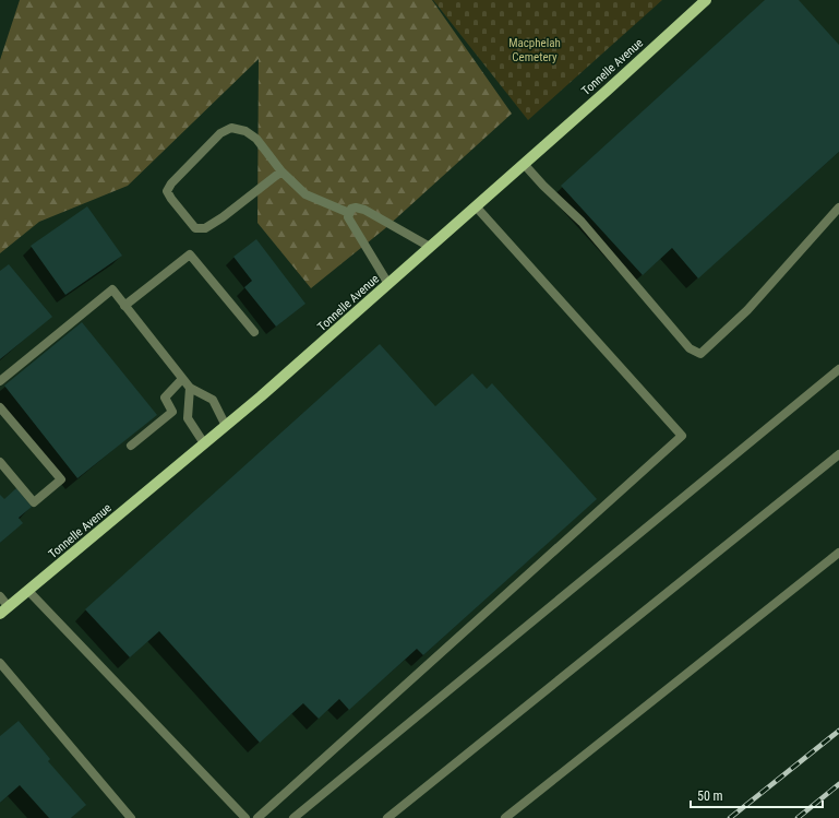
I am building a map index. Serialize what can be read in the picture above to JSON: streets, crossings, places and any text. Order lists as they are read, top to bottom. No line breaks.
{"streets":{"main road":["Tonnelle Avenue"]},"parks":["Macphelah Cemetery"],"scale_bar":"50 m"}
